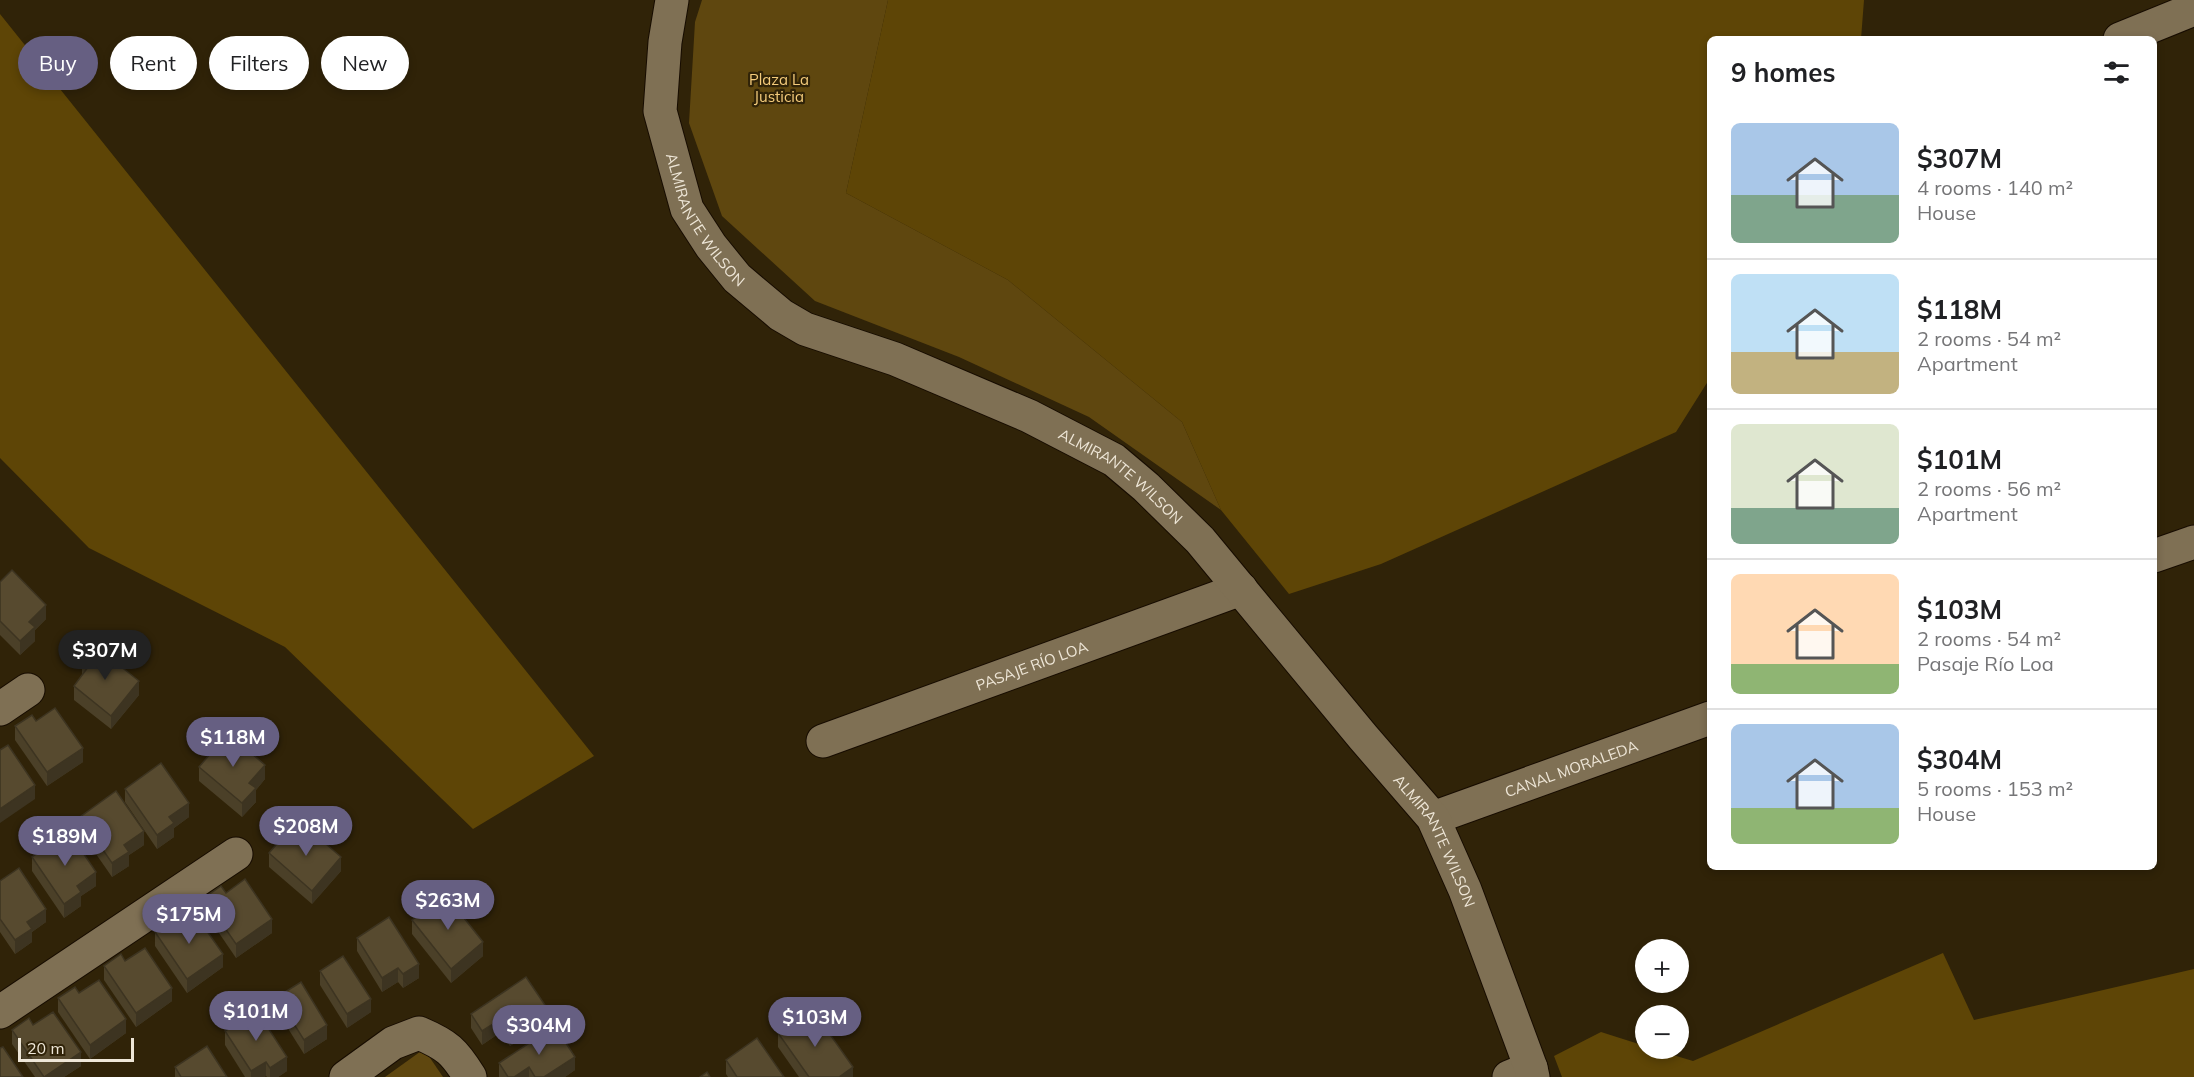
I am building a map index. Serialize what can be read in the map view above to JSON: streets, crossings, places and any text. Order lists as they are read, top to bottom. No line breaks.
{"streets":{"street":["ALMIRANTE WILSON","PASAJE RÍO LOA","CANAL MORALEDA"]},"crossings":[["ALMIRANTE WILSON","PASAJE RÍO LOA"],["ALMIRANTE WILSON","CANAL MORALEDA"]],"parks":["Plaza La Justicia"],"scale_bar":"20 m","page":{"chip":["Buy","Rent","Filters","New"],"heading":"9 homes","list":[{"name":"$307M","note":"4 rooms · 140 m² · House"},{"name":"$118M","note":"2 rooms · 54 m² · Apartment"},{"name":"$101M","note":"2 rooms · 56 m² · Apartment"},{"name":"$103M","note":"2 rooms · 54 m² · Pasaje Río Loa"},{"name":"$304M","note":"5 rooms · 153 m² · House"}],"price":["$307M","$118M","$208M","$189M","$263M","$175M","$101M","$103M","$304M"],"map_buttons":["+","−"],"scale":"20 m"}}
